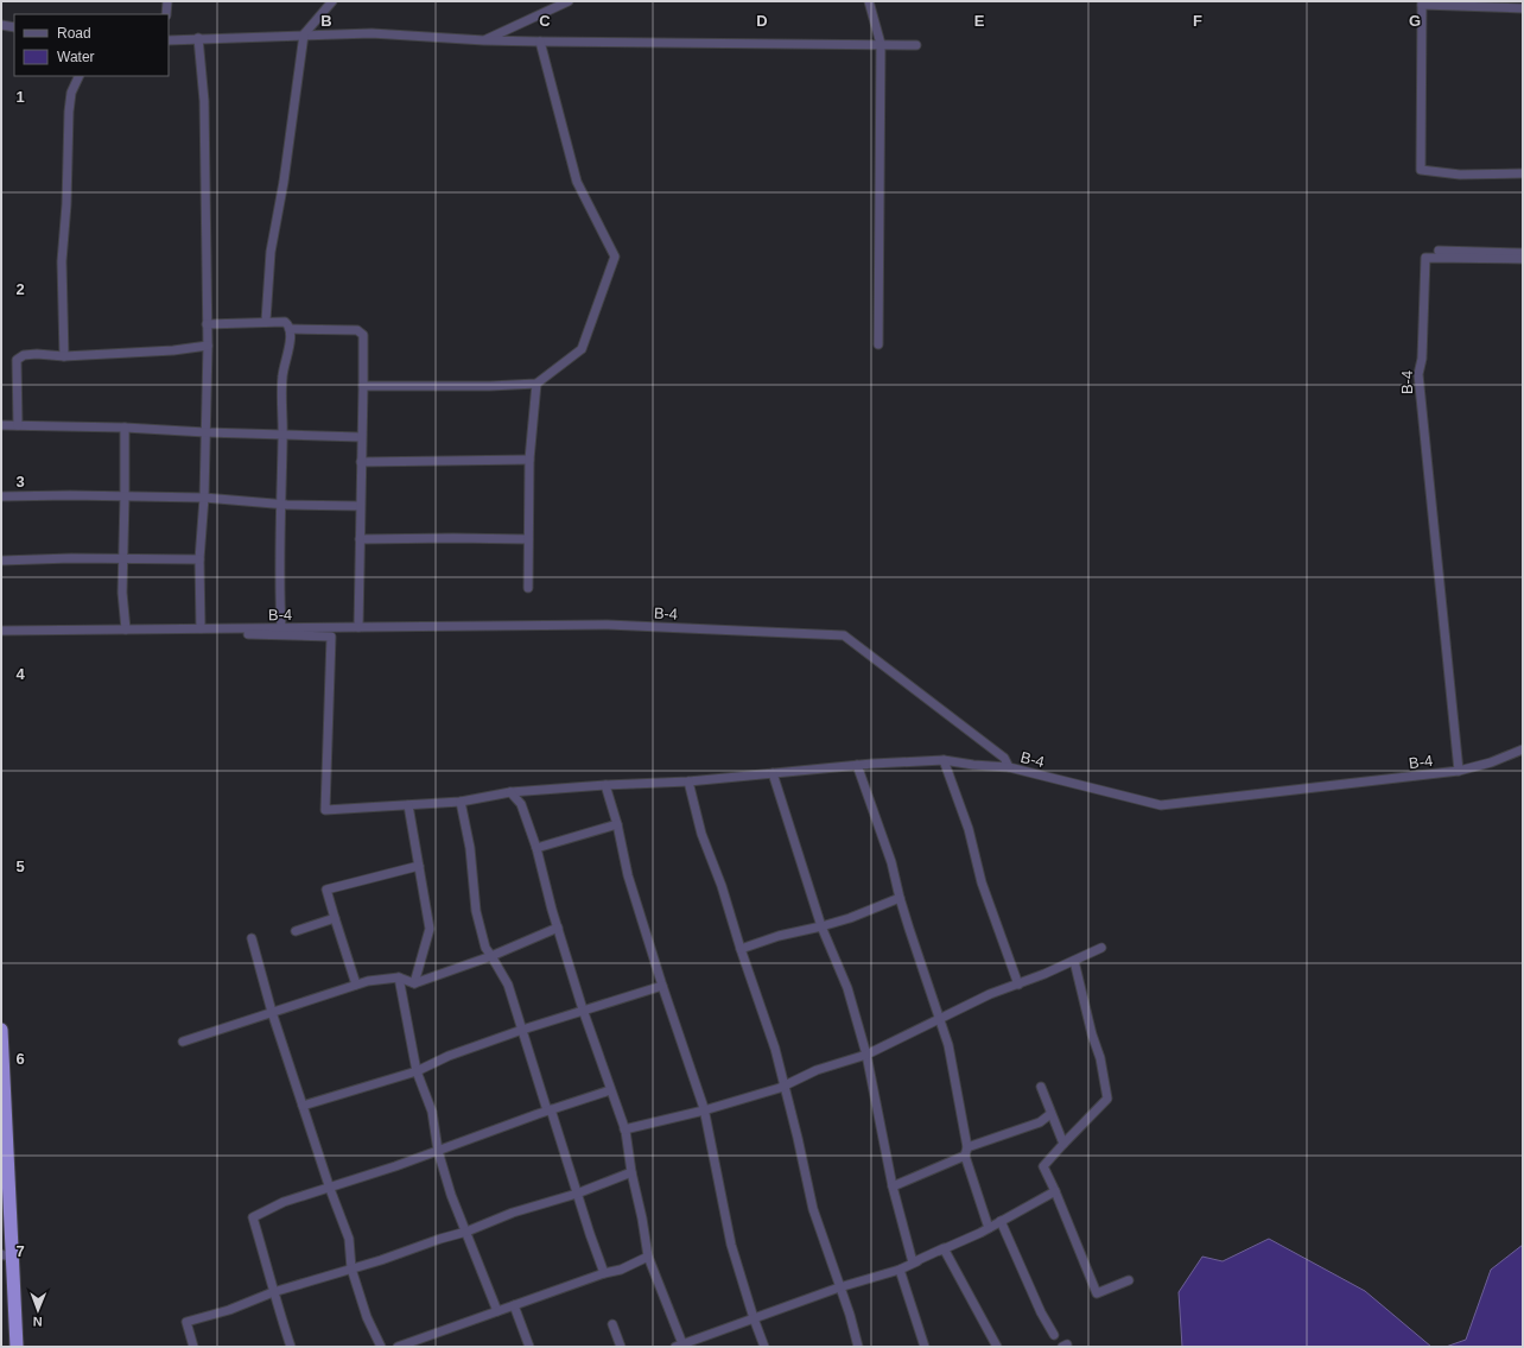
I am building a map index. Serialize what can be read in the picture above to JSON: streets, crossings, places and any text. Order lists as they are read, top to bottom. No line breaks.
{"streets":{"street":["B-4"]},"legend":["Road","Water"],"north":"bottom","grid":{"columns":["B","C","D","E","F","G"],"rows":["1","2","3","4","5","6","7"]}}
